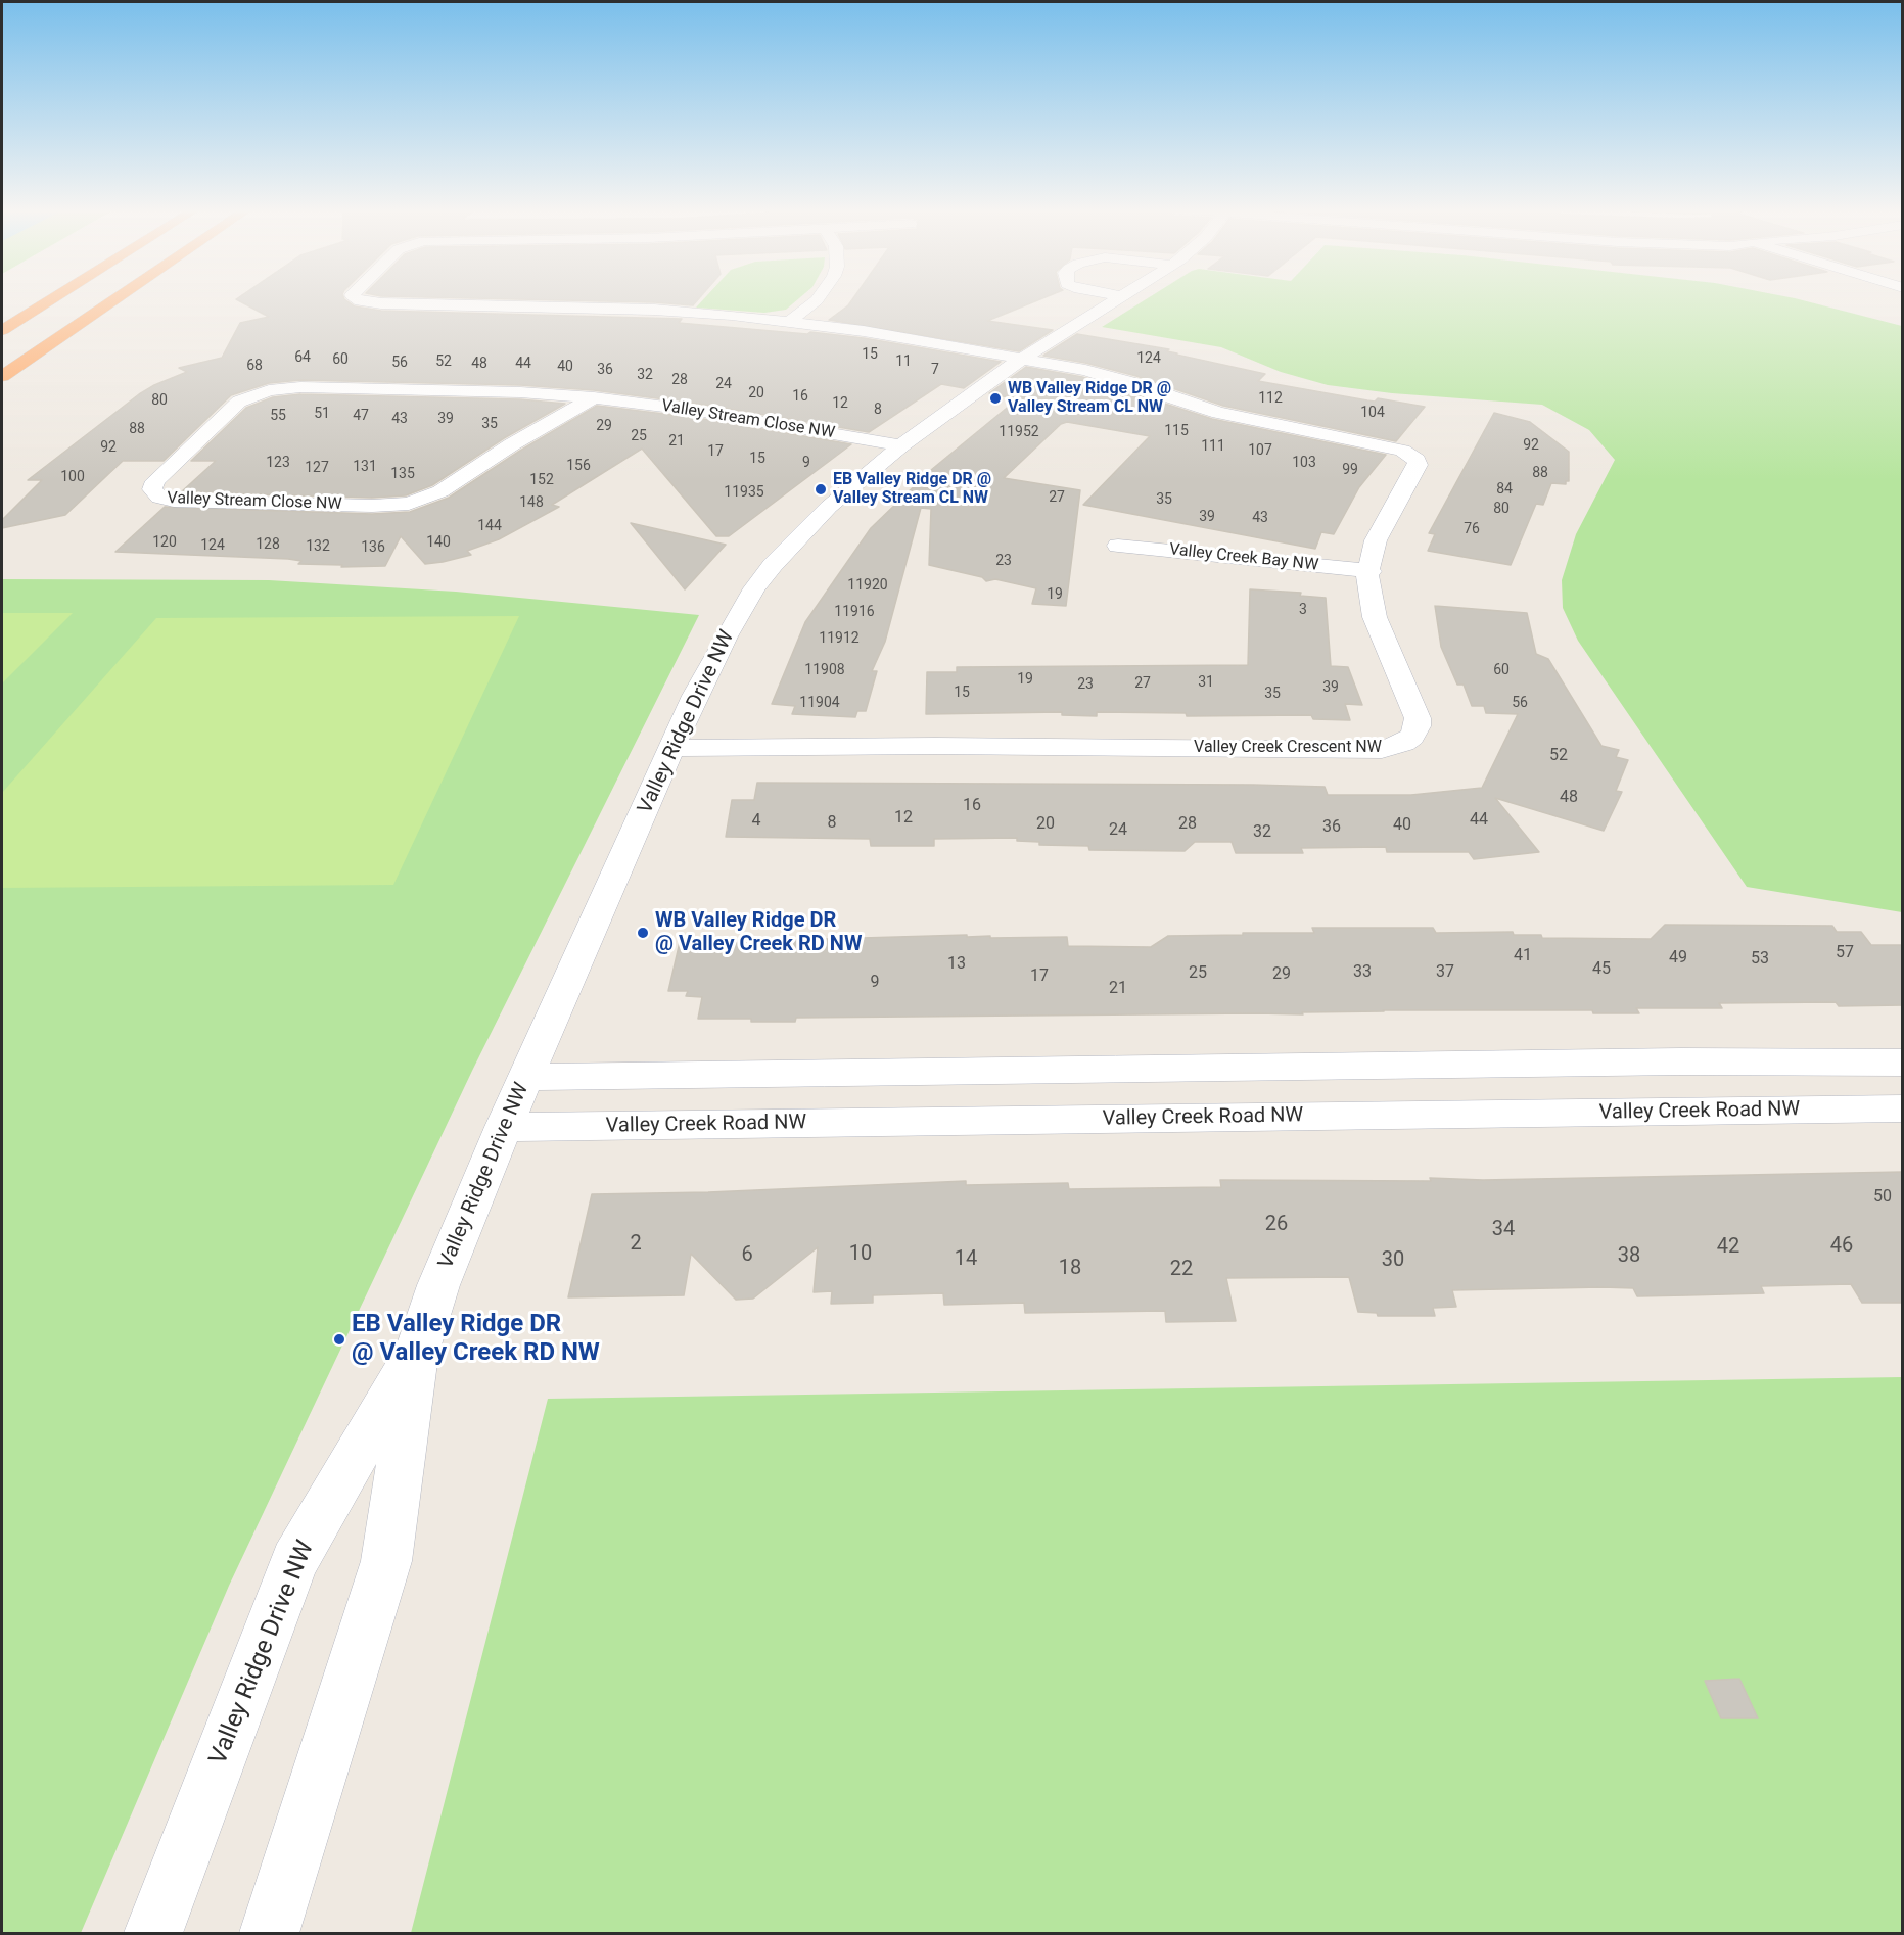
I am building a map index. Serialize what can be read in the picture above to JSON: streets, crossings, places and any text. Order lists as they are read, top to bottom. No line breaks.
{"streets":{"street":["Valley Stream Close NW","Valley Creek Bay NW","Valley Ridge Drive NW","Valley Creek Crescent NW","Valley Creek Road NW"]},"crossings":[["Valley Stream Close NW","Valley Ridge Drive NW"],["Valley Creek Bay NW","Valley Creek Crescent NW"],["Valley Ridge Drive NW","Valley Creek Crescent NW"],["Valley Ridge Drive NW","Valley Creek Road NW"]],"places":["WB Valley Ridge DR @ Valley Stream CL NW","EB Valley Ridge DR @ Valley Stream CL NW","WB Valley Ridge DR @ Valley Creek RD NW","EB Valley Ridge DR @ Valley Creek RD NW"],"house_numbers":["15","64","124","60","52","11","56","48","44","68","40","36","7","32","28","24","20","16","112","80","12","8","104","51","55","47","43","39","35","29","88","115","11952","25","21","92","111","92","107","17","15","123","9","103","156","131","127","99","88","135","100","152","84","11935","27","35","148","80","39","43","144","76","120","140","128","124","132","136","23","11920","19","3","11916","11912","11908","60","19","31","27","23","39","15","35","11904","56","52","48","16","12","44","4","8","20","28","40","36","24","32","57","41","49","53","13","45","33","37","25","29","17","9","21","50","26","34","2","46","42","10","6","38","14","30","18","22"]}
